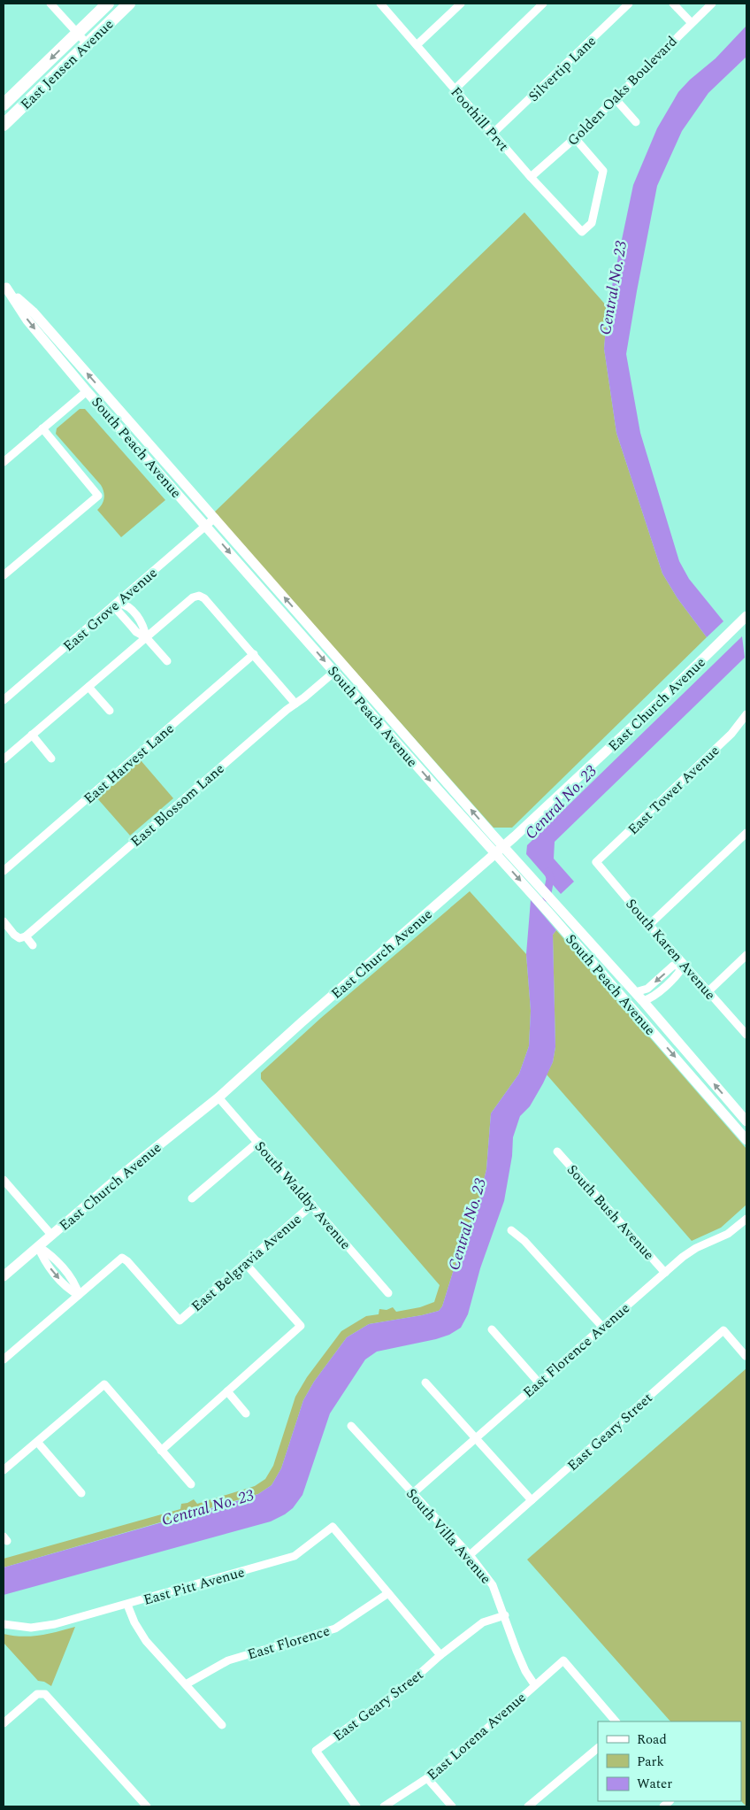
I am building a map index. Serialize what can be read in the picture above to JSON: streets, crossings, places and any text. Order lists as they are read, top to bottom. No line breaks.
{"streets":{"main road":["East Jensen Avenue"],"street":["Silvertip Lane","Golden Oaks Boulevard","Foothill Prvt","South Peach Avenue","East Grove Avenue","East Church Avenue","East Harvest Lane","East Tower Avenue","East Blossom Lane","South Karen Avenue","South Waldby Avenue","South Bush Avenue","East Belgravia Avenue","East Florence Avenue","East Geary Street","South Villa Avenue","East Pitt Avenue","East Florence","East Lorena Avenue"]},"crossings":[["Silvertip Lane","Foothill Prvt"],["Golden Oaks Boulevard","Foothill Prvt"],["South Peach Avenue","East Grove Avenue"],["South Peach Avenue","East Church Avenue"],["South Peach Avenue","East Blossom Lane"],["East Church Avenue","South Waldby Avenue"],["East Tower Avenue","South Karen Avenue"],["South Waldby Avenue","East Belgravia Avenue"],["South Bush Avenue","East Florence Avenue"],["East Florence Avenue","South Villa Avenue"],["East Geary Street","South Villa Avenue"],["South Villa Avenue","East Lorena Avenue"],["East Pitt Avenue","East Florence"]],"water":["Central No. 23"],"legend":["Road","Park","Water"]}
